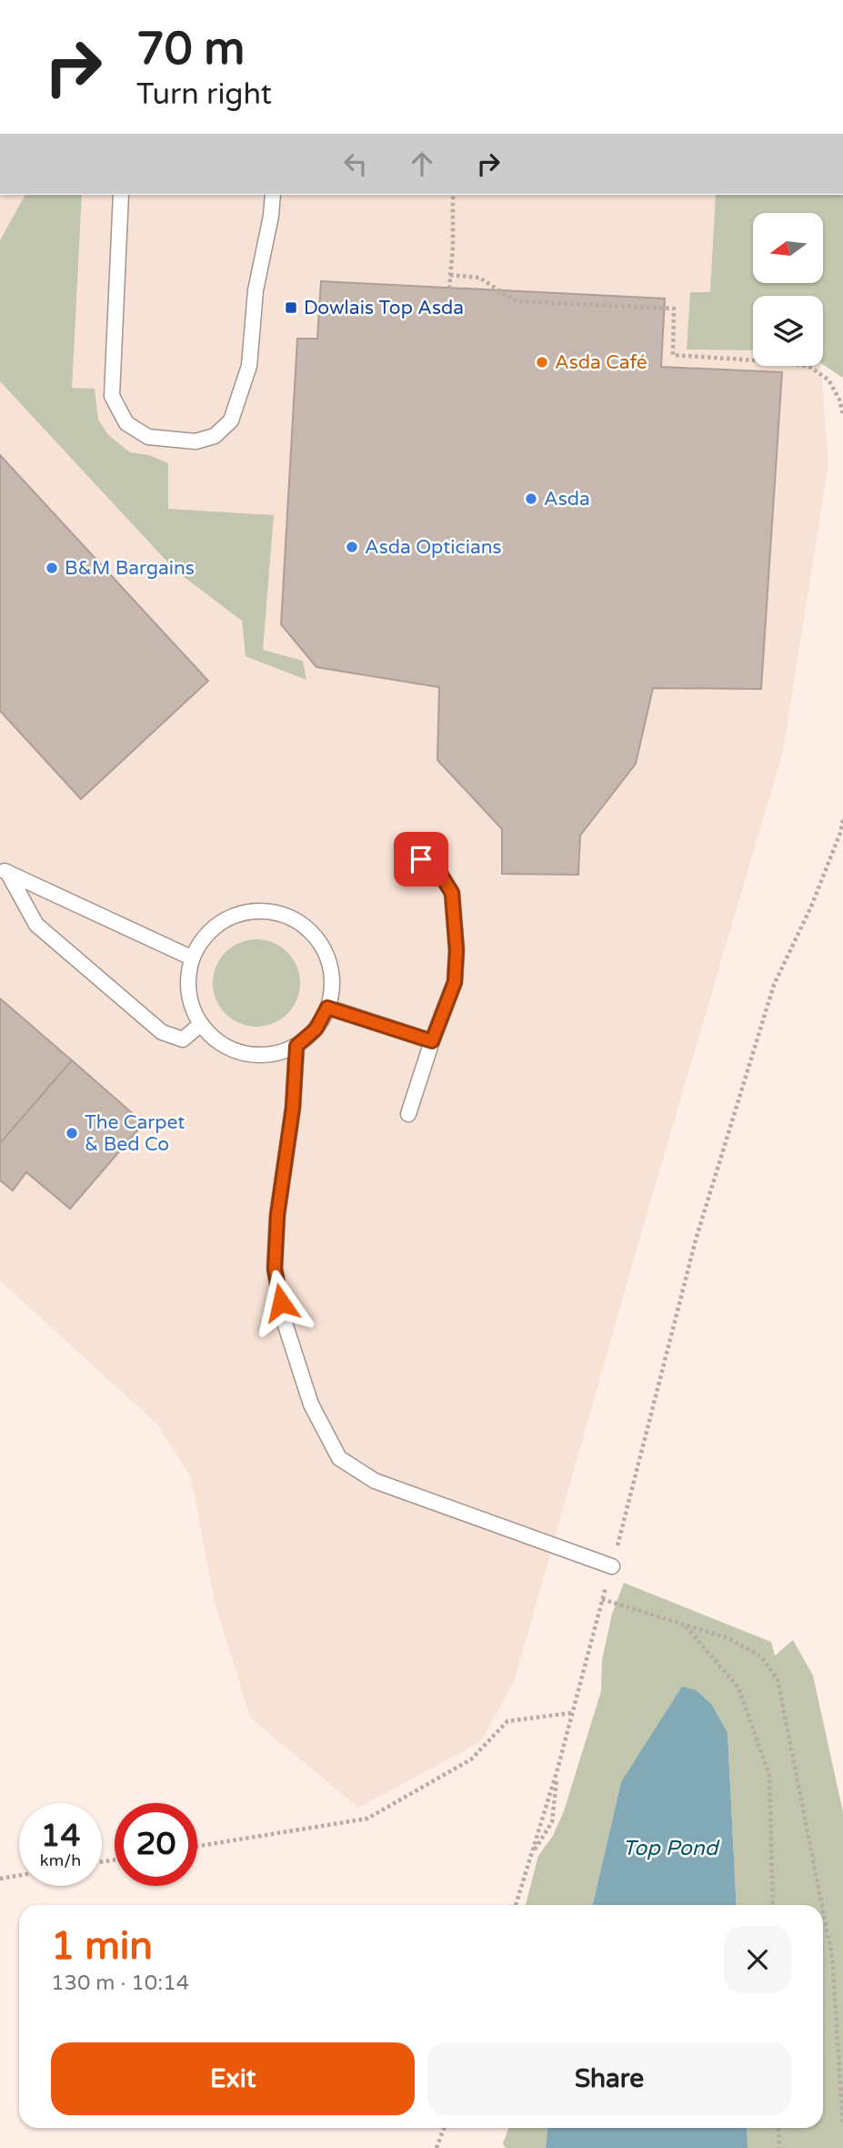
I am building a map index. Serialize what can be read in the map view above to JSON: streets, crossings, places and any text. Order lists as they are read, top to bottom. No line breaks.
{"water":["Top Pond"],"places":{"transit":["Dowlais Top Asda"],"other":["Asda Café","Asda","Asda Opticians","B&M Bargains","The Carpet & Bed Co"]},"north":"left","page":{"turn":["70 m","Turn right"],"speed":"14 km/h","limit":"20","heading":["1 min","130 m · 10:14"],"buttons":["Exit","Share"]}}
